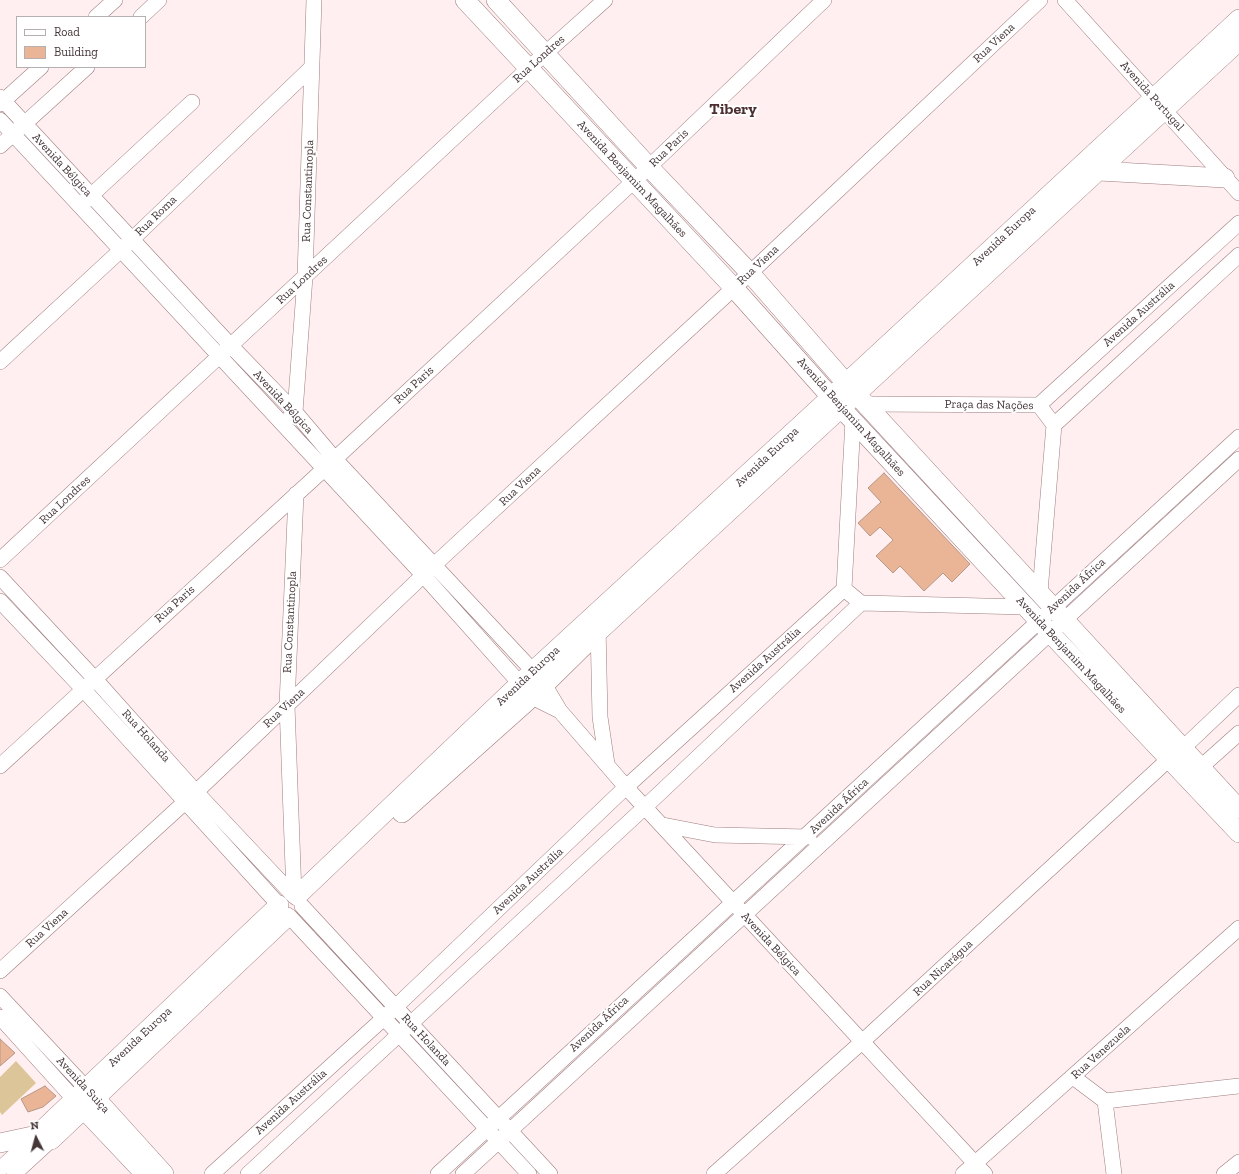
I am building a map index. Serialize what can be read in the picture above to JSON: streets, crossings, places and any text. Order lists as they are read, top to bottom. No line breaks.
{"streets":{"main road":["Avenida Benjamim Magalhães","Avenida Europa","Avenida Suiça"],"street":["Rua Viena","Rua Londres","Avenida Portugal","Rua Paris","Avenida Bélgica","Rua Constantinopla","Rua Roma","Avenida Austrália","Praça das Nações","Avenida África","Rua Holanda","Rua Nicarágua","Rua Venezuela"]},"crossings":[["Rua Viena","Avenida Bélgica"],["Rua Viena","Avenida Benjamim Magalhães"],["Rua Viena","Rua Constantinopla"],["Rua Viena","Rua Holanda"],["Rua Londres","Avenida Bélgica"],["Rua Londres","Avenida Benjamim Magalhães"],["Rua Londres","Rua Constantinopla"],["Avenida Portugal","Avenida Europa"],["Rua Paris","Avenida Bélgica"],["Rua Paris","Avenida Benjamim Magalhães"],["Rua Paris","Rua Constantinopla"],["Rua Paris","Rua Holanda"],["Avenida Bélgica","Rua Constantinopla"],["Avenida Bélgica","Rua Roma"],["Avenida Bélgica","Avenida Europa"],["Avenida Bélgica","Avenida Austrália"],["Avenida Bélgica","Avenida África"],["Avenida Bélgica","Rua Nicarágua"],["Avenida Bélgica","Rua Venezuela"],["Avenida Benjamim Magalhães","Avenida Europa"],["Avenida Benjamim Magalhães","Praça das Nações"],["Avenida Benjamim Magalhães","Avenida África"],["Avenida Benjamim Magalhães","Rua Nicarágua"],["Rua Constantinopla","Rua Roma"],["Rua Constantinopla","Avenida Europa"],["Rua Constantinopla","Rua Holanda"],["Avenida Europa","Praça das Nações"],["Avenida Europa","Rua Holanda"],["Avenida Europa","Avenida Suiça"],["Avenida Austrália","Praça das Nações"],["Avenida Austrália","Rua Holanda"],["Avenida África","Rua Holanda"]],"districts":["Tibery"],"legend":["Road","Building"],"north":"top"}
